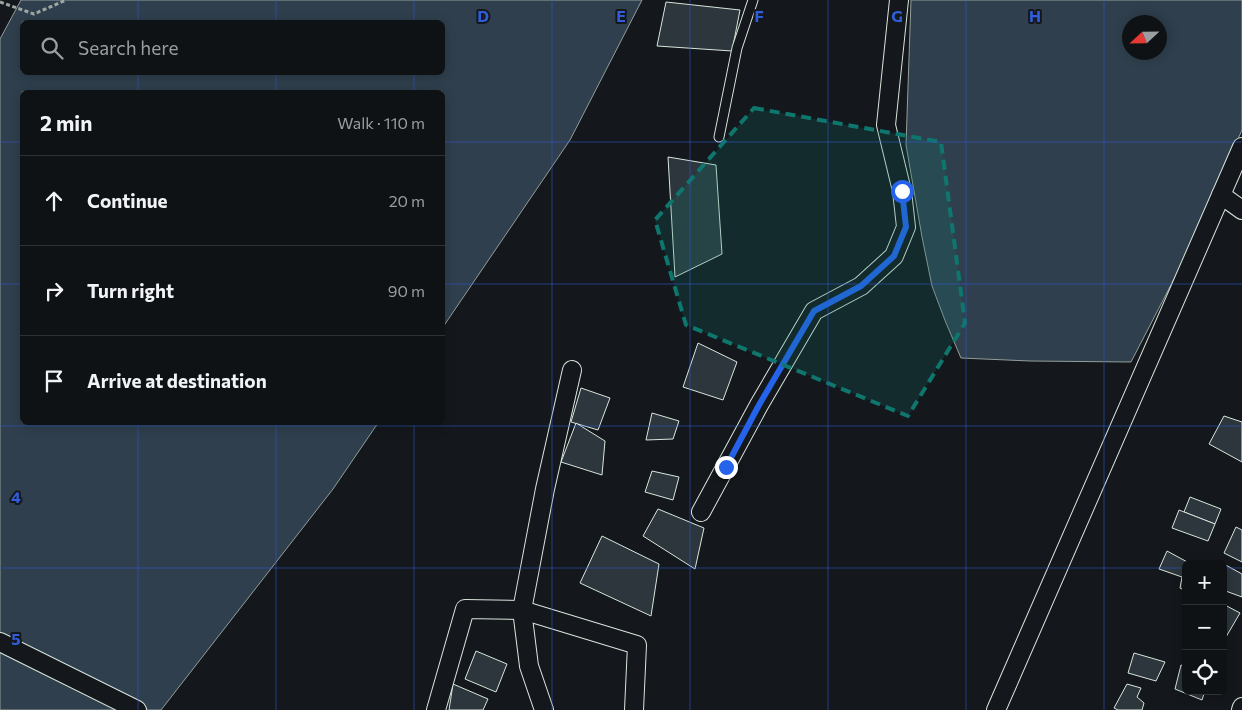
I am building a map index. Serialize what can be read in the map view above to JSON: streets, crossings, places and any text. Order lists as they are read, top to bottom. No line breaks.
{"north":"left","page":{"search":"Search here","heading":["2 min","Walk · 110 m"],"list":[["Continue","20 m"],["Turn right","90 m"],"Arrive at destination"],"map_buttons":["+","−"]},"grid":{"columns":["D","E","F","G","H"],"rows":["4","5"]}}
